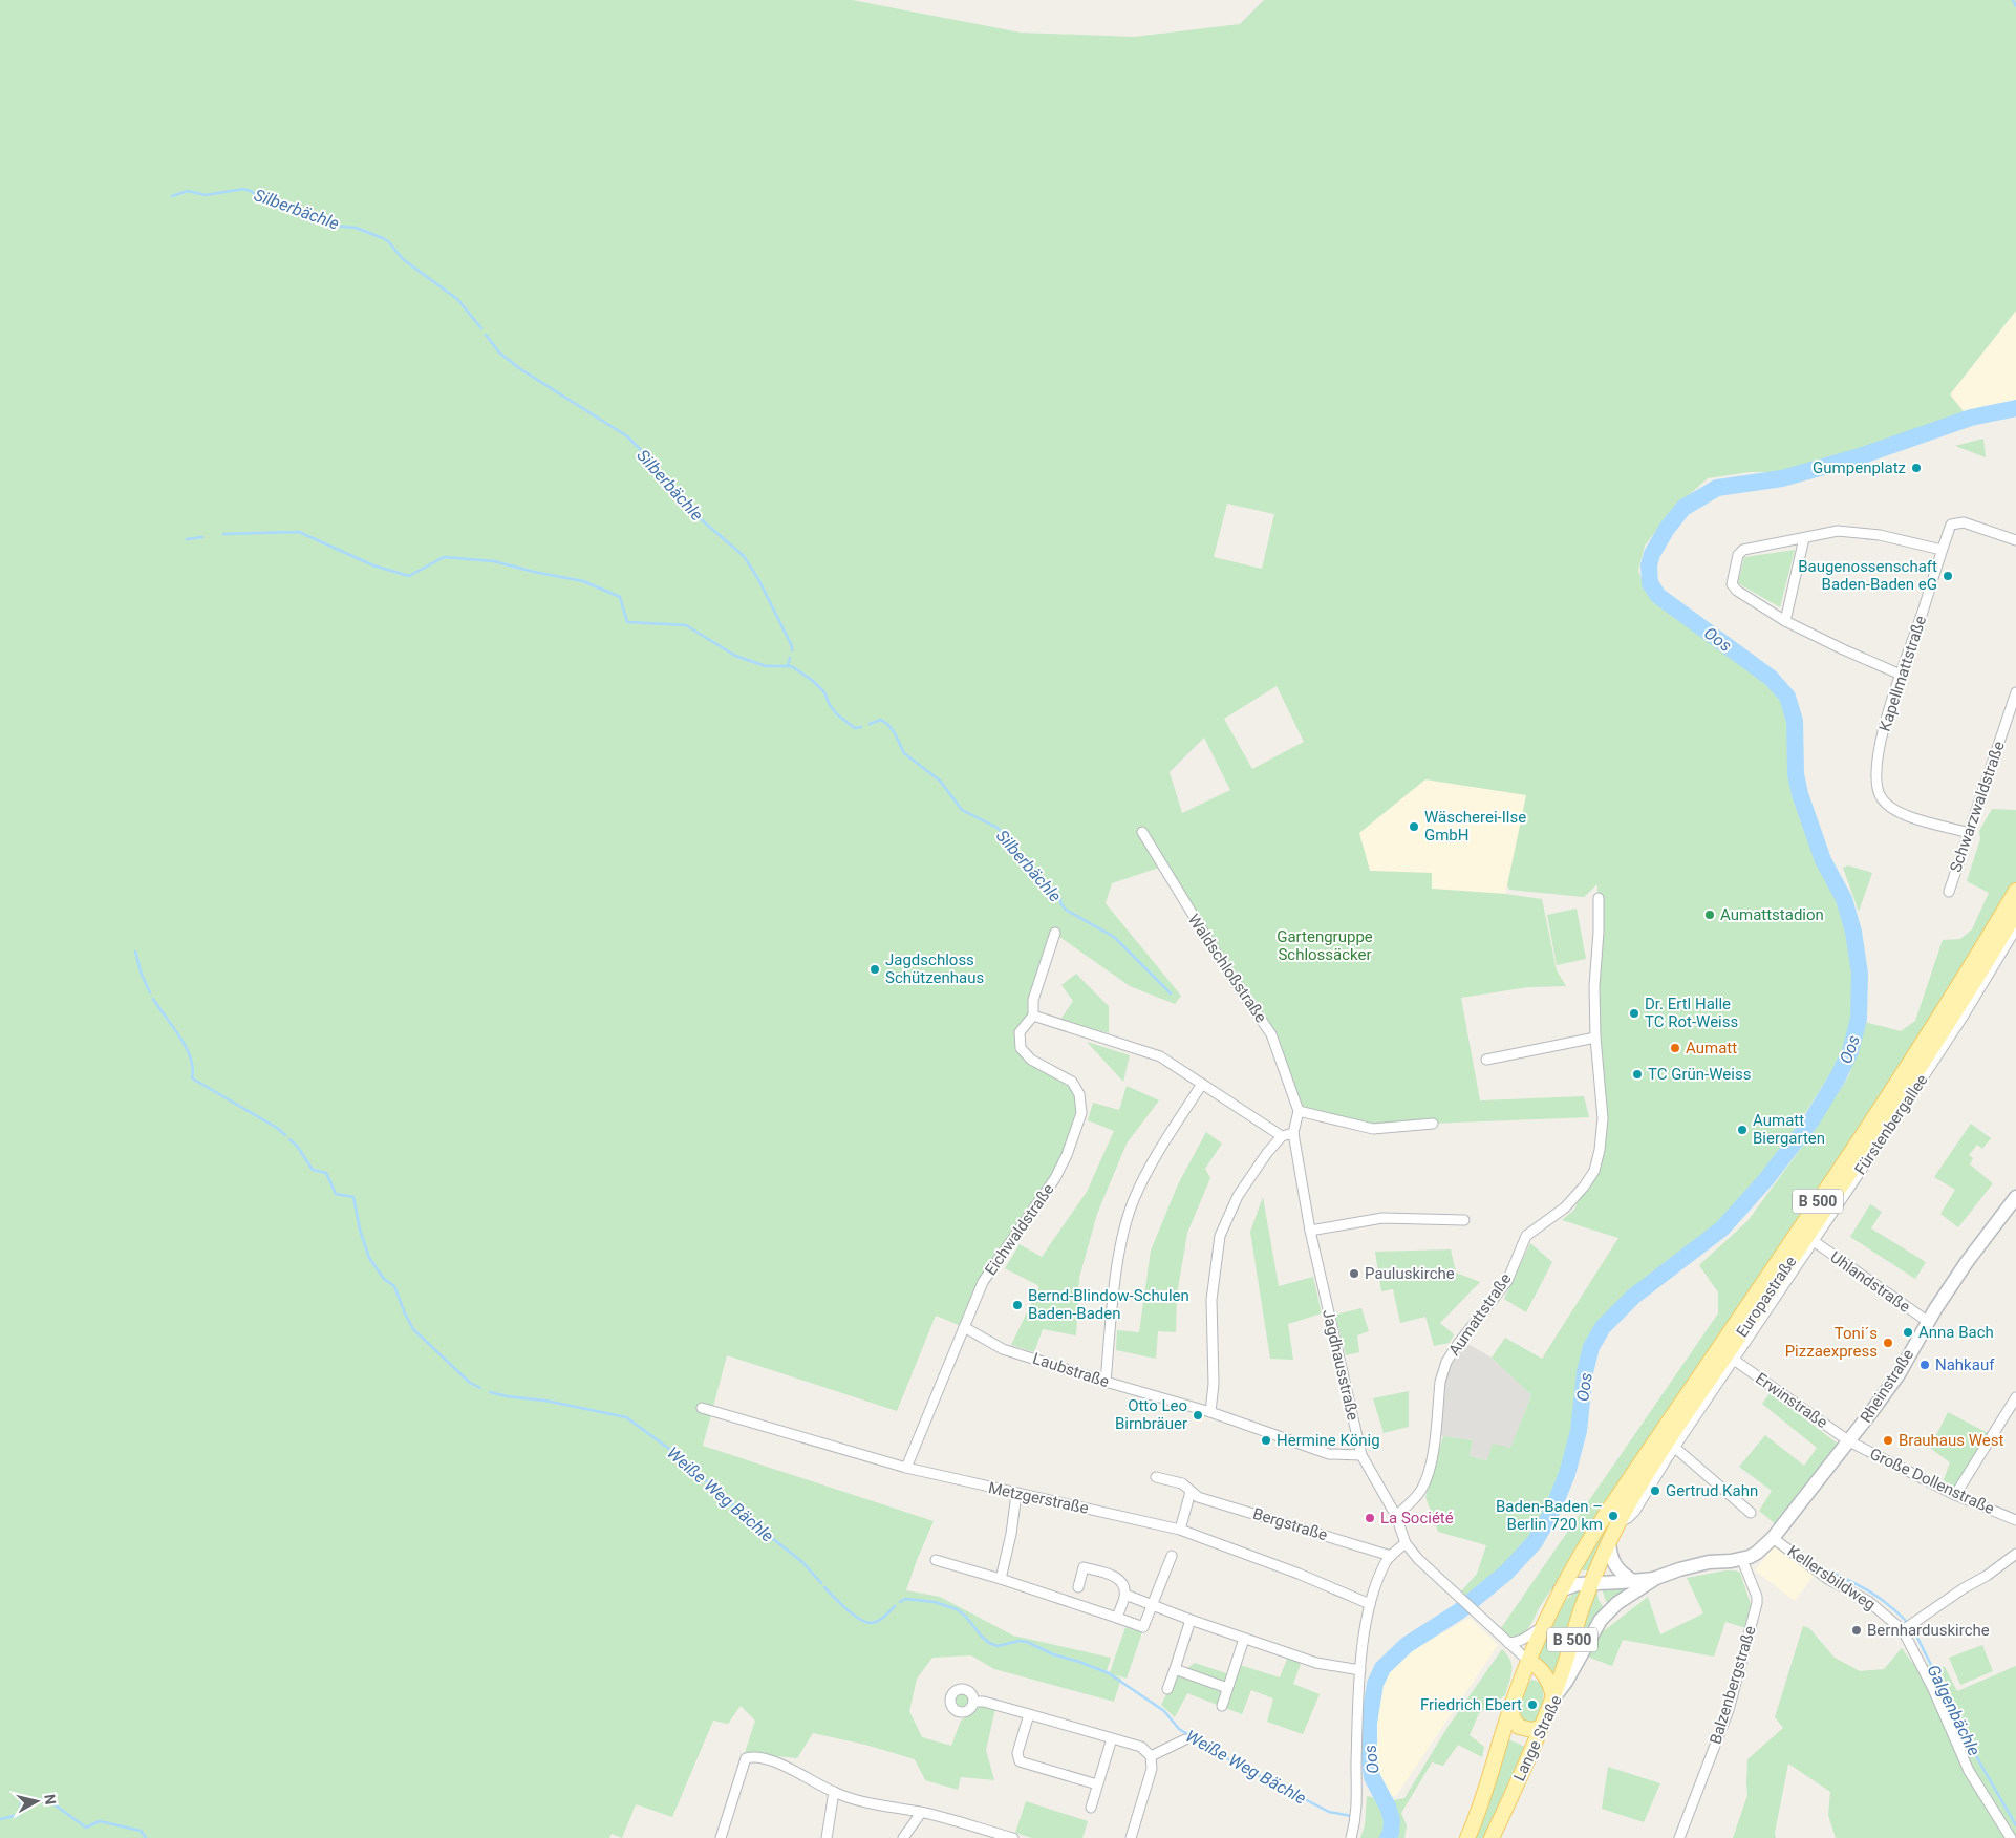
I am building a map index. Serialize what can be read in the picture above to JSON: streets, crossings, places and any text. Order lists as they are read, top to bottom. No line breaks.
{"streets":{"main road":["B 500","Europastraße","Lange Straße"],"street":["Kapellmattstraße","Schwarzwaldstraße","Waldschloßstraße","Fürstenbergallee","Eichwaldstraße","Uhlandstraße","Aumattstraße","Jagdhausstraße","Laubstraße","Rheinstraße","Erwinstraße","Große Dollenstraße","Metzgerstraße","Bergstraße","Kellersbildweg","Balzenbergstraße"]},"crossings":[["Kapellmattstraße","Schwarzwaldstraße"],["Waldschloßstraße","Jagdhausstraße"],["Fürstenbergallee","Uhlandstraße"],["Fürstenbergallee","Europastraße"],["Fürstenbergallee","Erwinstraße"],["Eichwaldstraße","Laubstraße"],["Eichwaldstraße","Metzgerstraße"],["Uhlandstraße","Rheinstraße"],["Europastraße","Lange Straße"],["Aumattstraße","Jagdhausstraße"],["Jagdhausstraße","Laubstraße"],["Jagdhausstraße","Lange Straße"],["Rheinstraße","Erwinstraße"],["Rheinstraße","Große Dollenstraße"],["Rheinstraße","Kellersbildweg"],["Rheinstraße","Balzenbergstraße"],["Rheinstraße","Lange Straße"],["Erwinstraße","Große Dollenstraße"],["Balzenbergstraße","Lange Straße"]],"water":["Silberbächle","Oos","Weiße Weg Bächle","Galgenbächle"],"parks":["Gartengruppe Schlossäcker"],"places":["Gumpenplatz","Baugenossenschaft Baden-Baden eG","Wäscherei-Ilse GmbH","Aumattstadion","Jagdschloss Schützenhaus","Dr. Ertl Halle TC Rot-Weiss","Aumatt","TC Grün-Weiss","Aumatt Biergarten","Pauluskirche","Bernd-Blindow-Schulen Baden-Baden","Anna Bach","Toni´s Pizzaexpress","Nahkauf","Otto Leo Birnbräuer","Hermine König","Brauhaus West","Gertrud Kahn","Baden-Baden – Berlin 720 km","La Société","Bernharduskirche","Friedrich Ebert"],"north":"right"}
